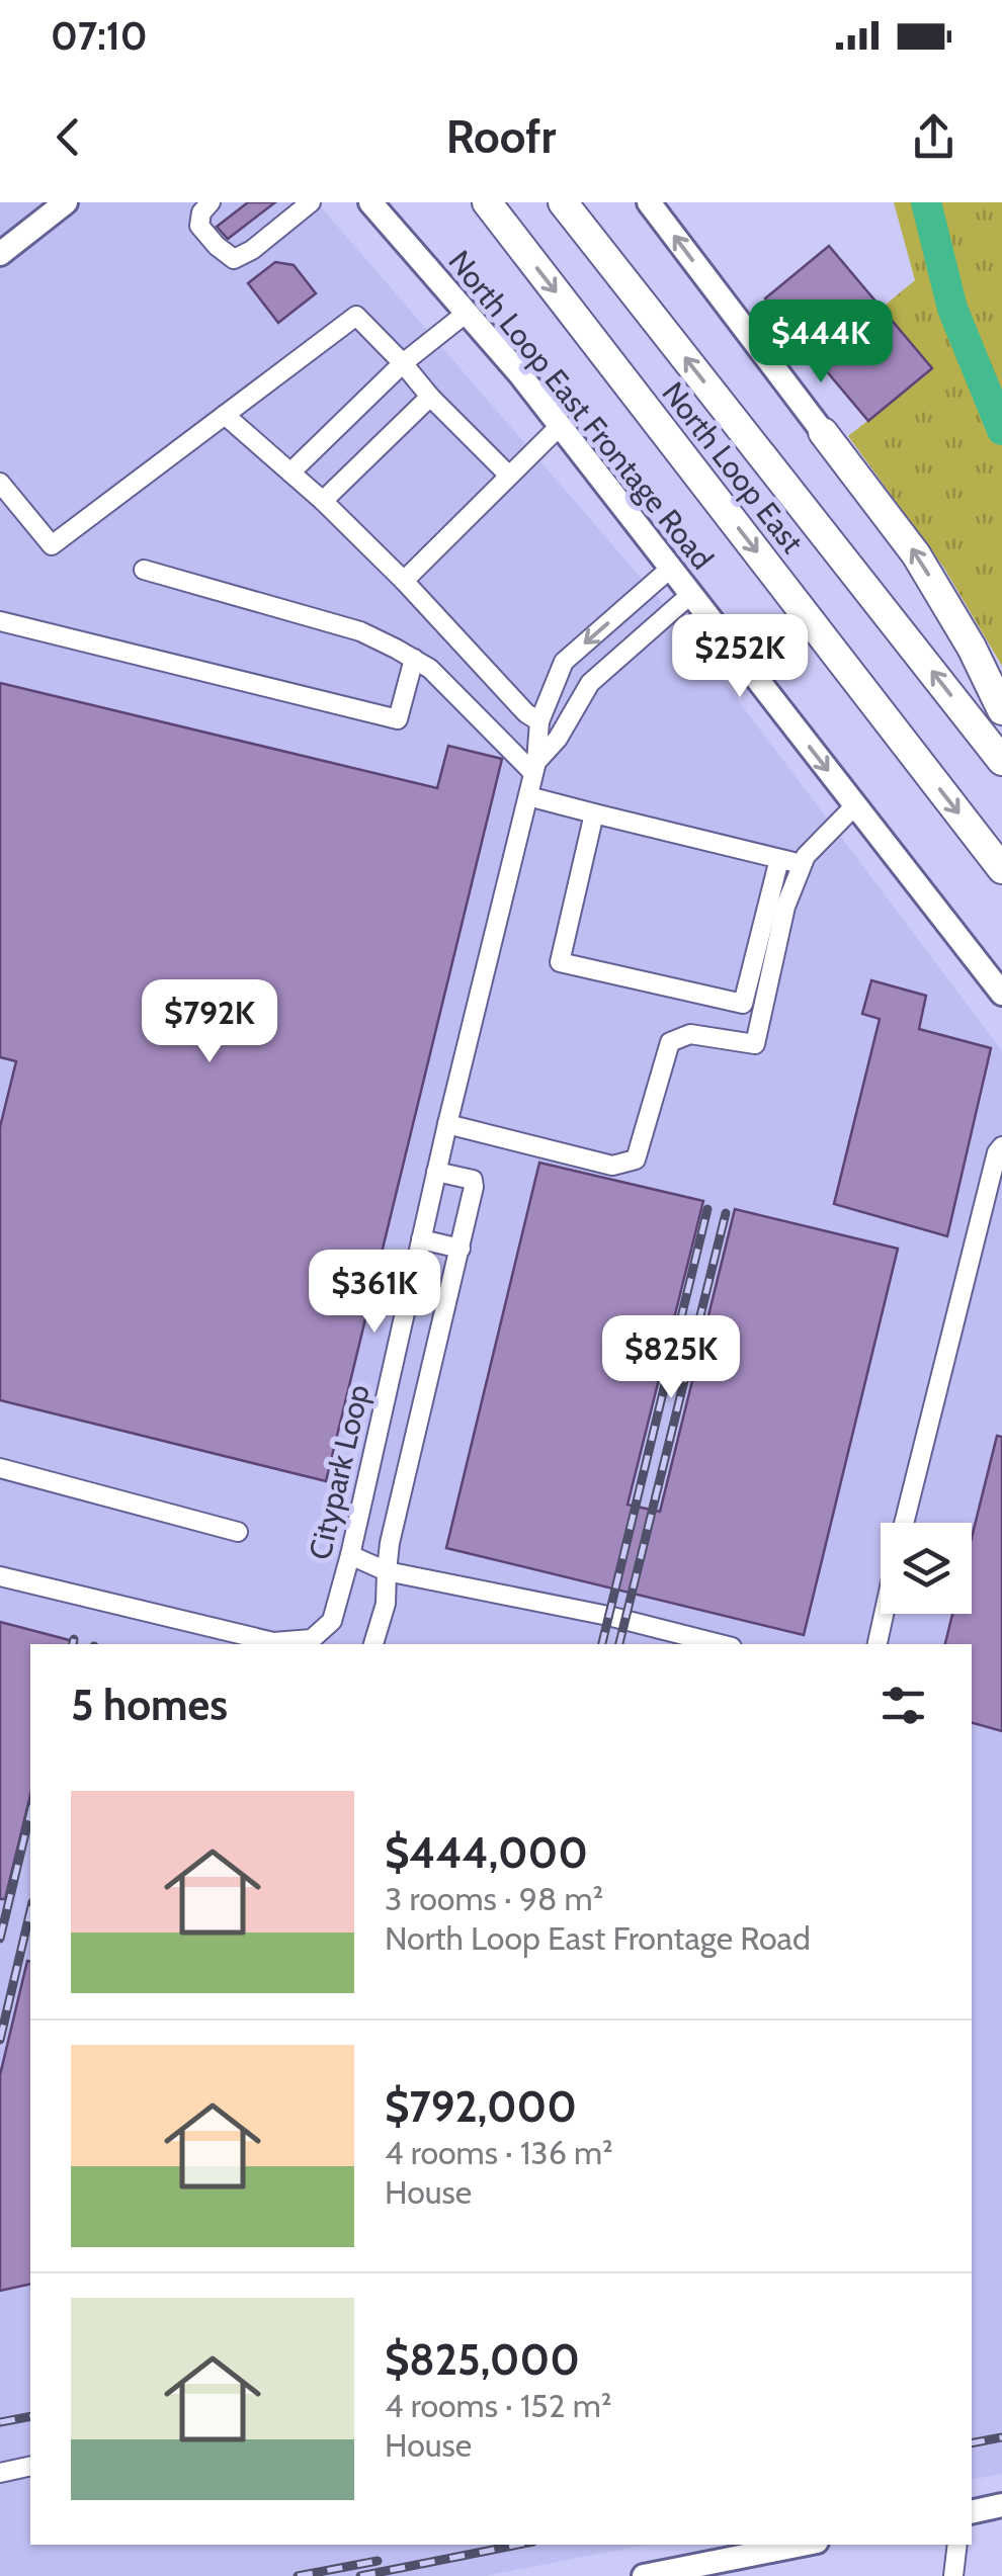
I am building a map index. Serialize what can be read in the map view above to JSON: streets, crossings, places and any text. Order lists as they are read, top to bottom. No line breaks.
{"streets":{"highway":["North Loop East"],"main road":["North Loop East Frontage Road"],"street":["Citypark Loop"]},"crossings":[["North Loop East Frontage Road","Citypark Loop"]],"page":{"status":"07:10","header":"Roofr","price":["$444K","$252K","$792K","$361K","$825K"],"heading":"5 homes","list":[{"name":"$444,000","note":"3 rooms · 98 m² · North Loop East Frontage Road"},{"name":"$792,000","note":"4 rooms · 136 m² · House"},{"name":"$825,000","note":"4 rooms · 152 m² · House"}]}}
